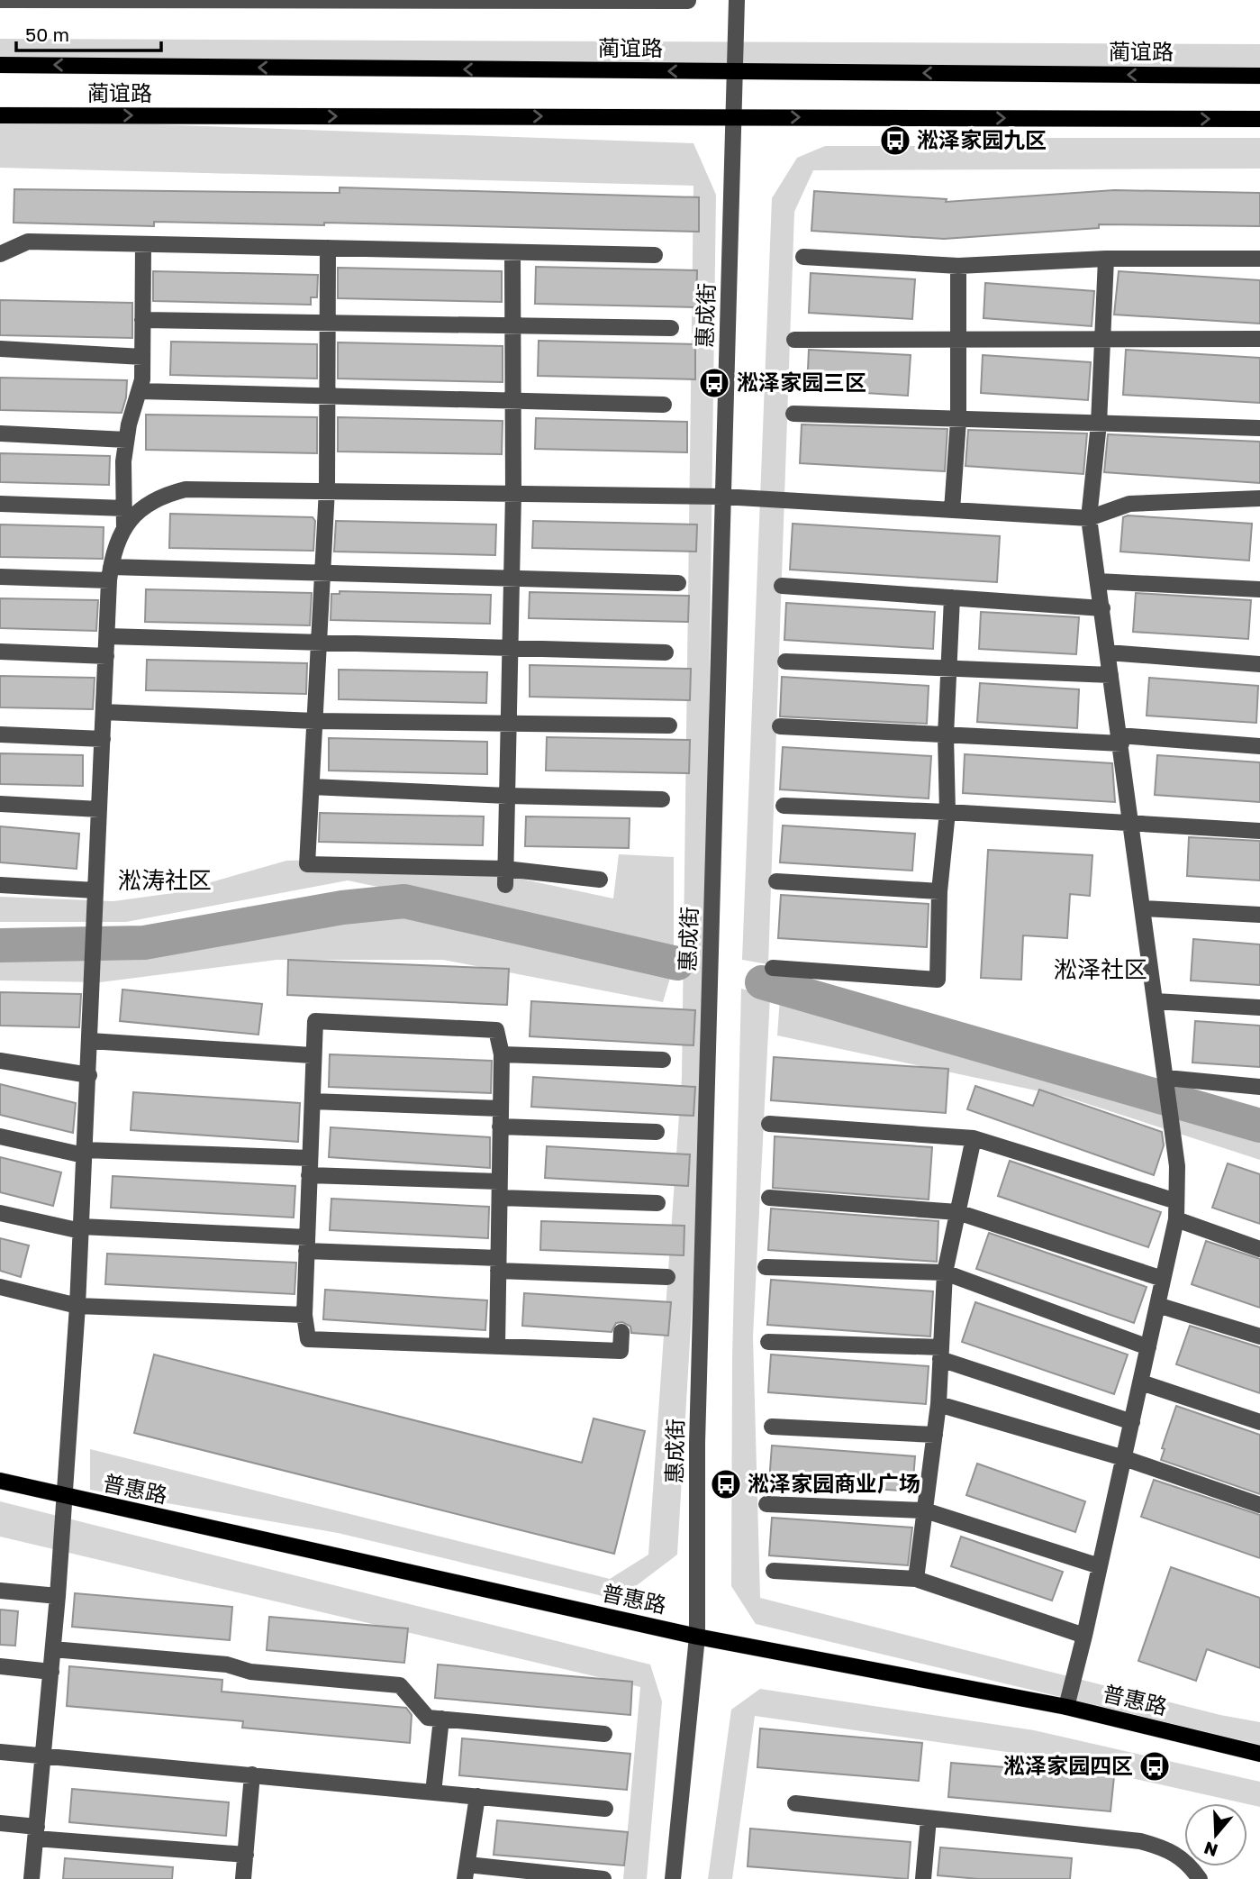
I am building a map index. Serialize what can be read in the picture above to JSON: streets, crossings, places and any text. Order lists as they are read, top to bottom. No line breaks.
{"streets":{"main road":["蔺谊路","普惠路"],"street":["惠成街"]},"crossings":[["蔺谊路","惠成街"],["惠成街","普惠路"]],"districts":["淞涛社区","淞泽社区"],"places":{"bus stop":["淞泽家园九区","淞泽家园三区","淞泽家园商业广场","淞泽家园四区"]},"scale_bar":"50 m","north":"bottom"}
